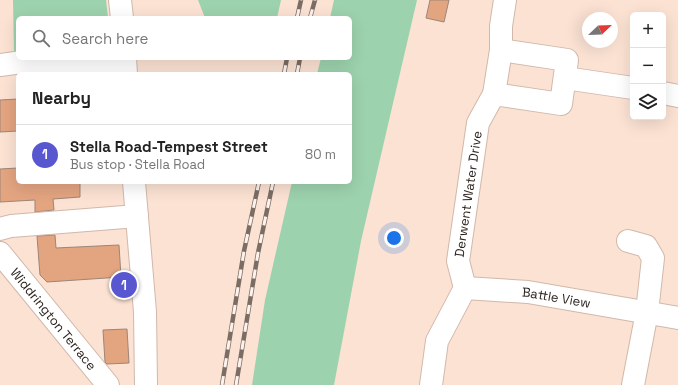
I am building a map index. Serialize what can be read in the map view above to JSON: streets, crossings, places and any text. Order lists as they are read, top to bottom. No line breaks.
{"streets":{"street":["Derwent Water Drive","Battle View","Widdrington Terrace"]},"crossings":[["Derwent Water Drive","Battle View"]],"north":"top right","page":{"map_buttons":["+","−"],"search":"Search here","heading":"Nearby","list":[{"mark":"1","name":"Stella Road-Tempest Street","note":"Bus stop · Stella Road","value":"80 m"}],"pins":"1"}}
